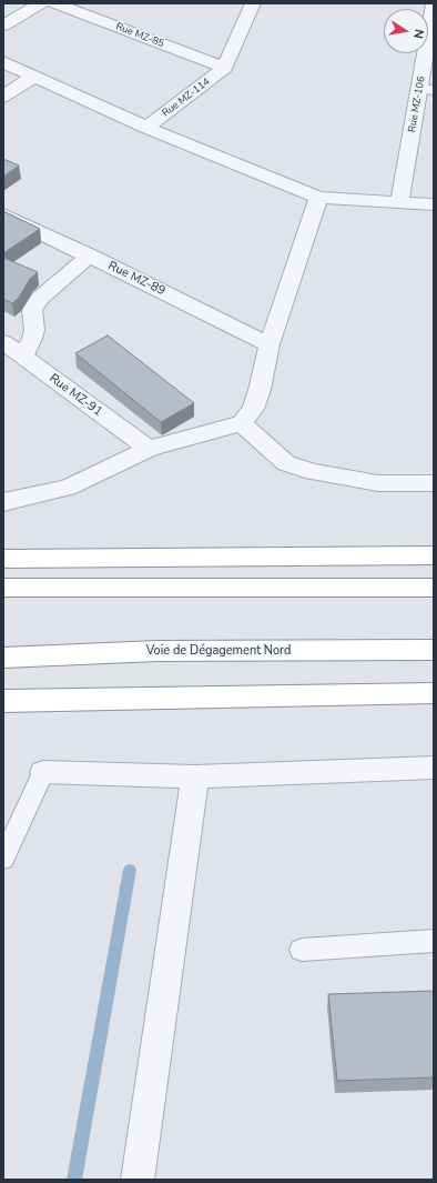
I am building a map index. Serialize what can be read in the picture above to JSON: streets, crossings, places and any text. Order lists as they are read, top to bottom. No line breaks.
{"streets":{"highway":["Voie de Dégagement Nord"],"street":["Rue MZ-85","Rue MZ-114","Rue MZ-106","Rue MZ-89","Rue MZ-91"]},"crossings":[["Rue MZ-85","Rue MZ-114"]],"north":"right"}
